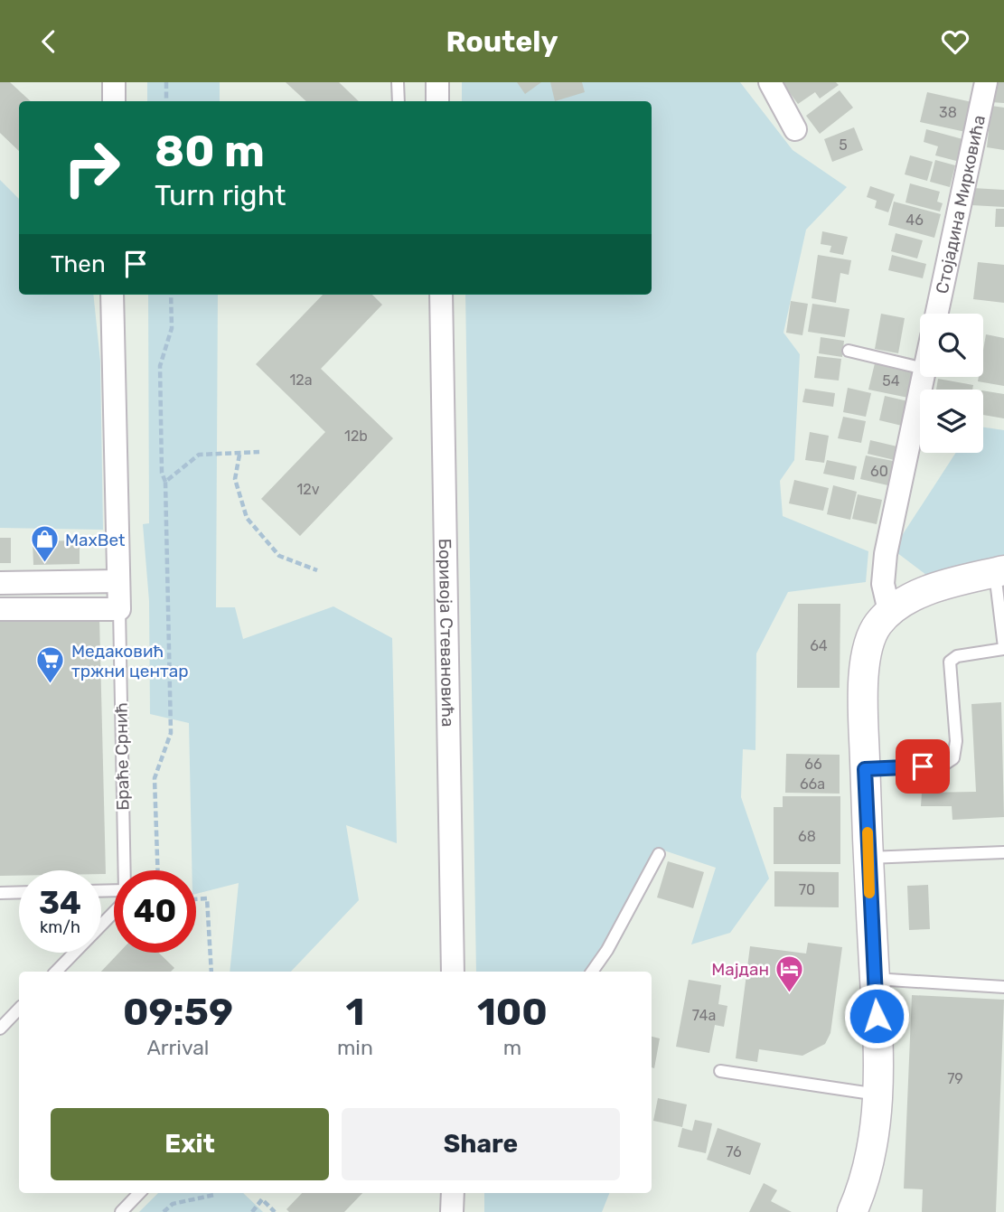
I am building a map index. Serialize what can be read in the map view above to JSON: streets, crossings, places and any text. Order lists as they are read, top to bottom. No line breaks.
{"streets":{"street":["Стојадина Мирковића","Боривоја Стевановића","Браће Срнић"]},"places":{"shop":["MaxBet"],"supermarket":["Медаковић тржни центар"],"hotel":["Мајдан"]},"house_numbers":["38","5","46","12a","54","12b","60","12v","64","66","66a","68","70","74a","79","76"],"page":{"header":"Routely","turn":["80 m","Turn right"],"then":"Then","speed":"34 km/h","limit":"40","eta":["09:59","Arrival","1","min","100","m"],"buttons":["Exit","Share"]}}
